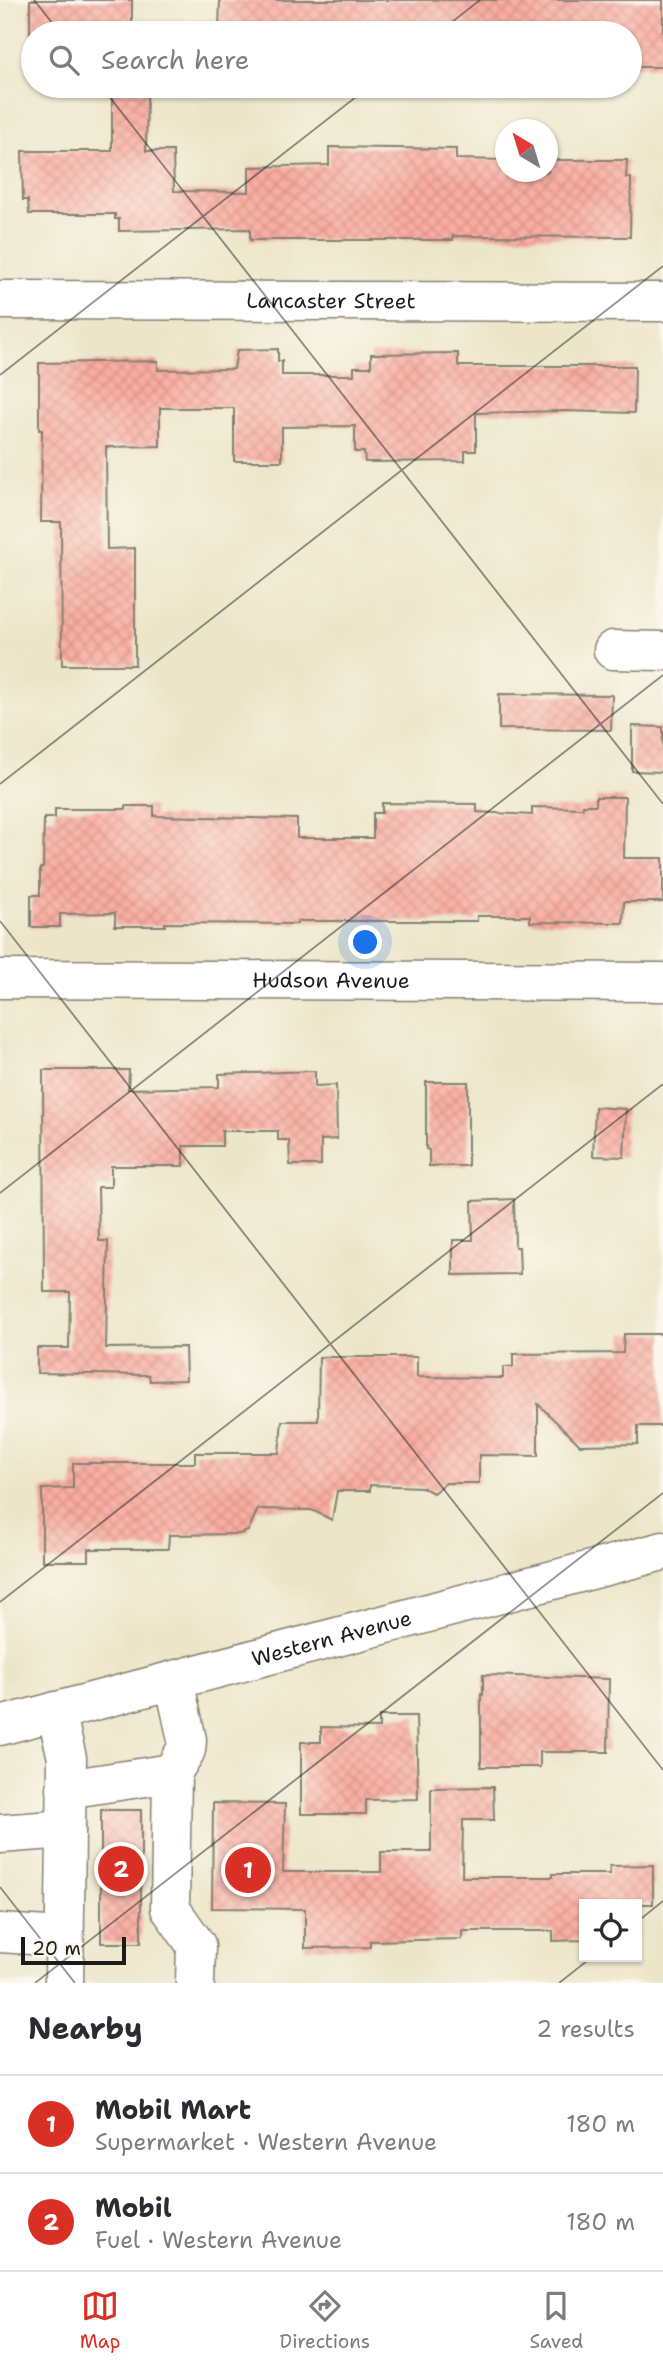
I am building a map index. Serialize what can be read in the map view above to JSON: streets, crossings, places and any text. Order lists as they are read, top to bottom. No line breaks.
{"streets":{"street":["Lancaster Street","Hudson Avenue","Western Avenue"]},"scale_bar":"20 m","north":"top left","page":{"search":"Search here","pins":["2","1"],"scale":"20 m","heading":["Nearby","2 results"],"list":[{"mark":"1","name":"Mobil Mart","note":"Supermarket · Western Avenue","value":"180 m"},{"mark":"2","name":"Mobil","note":"Fuel · Western Avenue","value":"180 m"}],"nav":["Map","Directions","Saved"]}}
